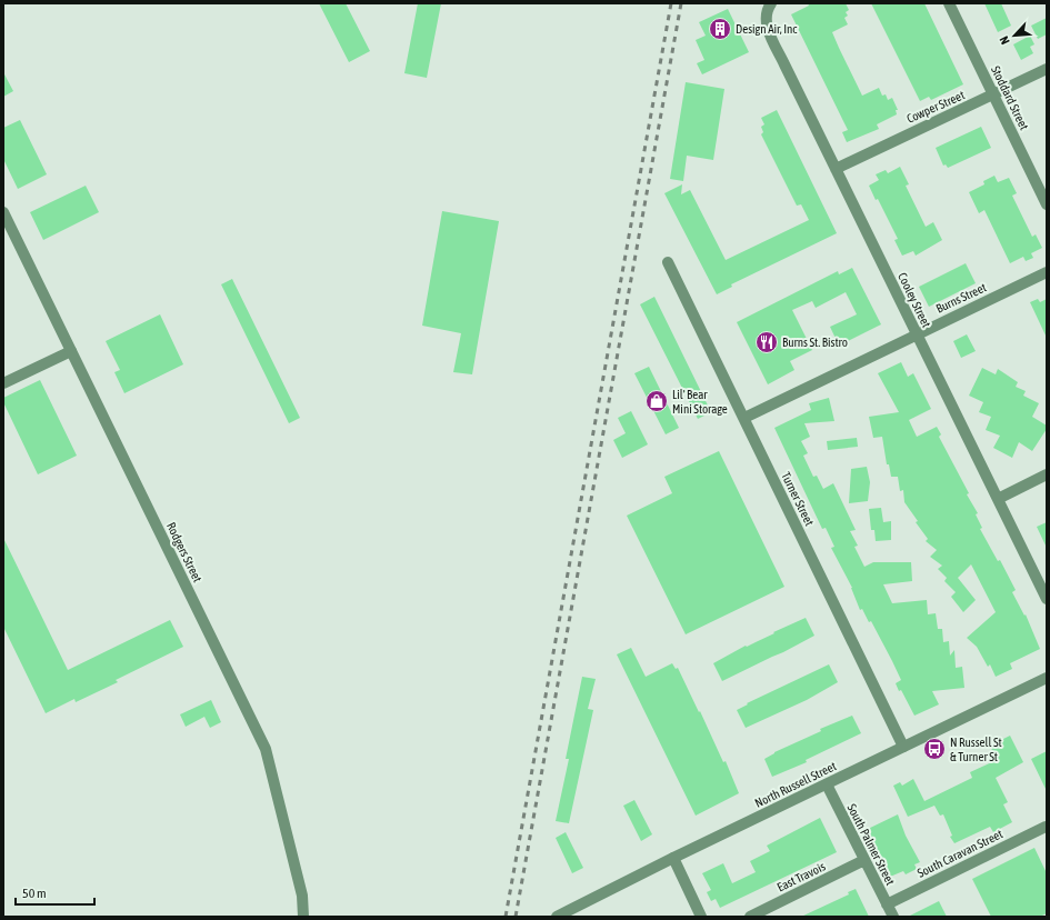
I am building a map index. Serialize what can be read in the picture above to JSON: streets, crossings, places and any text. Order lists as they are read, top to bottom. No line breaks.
{"streets":{"street":["Stoddard Street","Cowper Street","Burns Street","Cooley Street","Turner Street","Rodgers Street","North Russell Street","South Palmer Street","South Caravan Street","East Travois"]},"crossings":[["Stoddard Street","Cowper Street"],["Cowper Street","Cooley Street"],["Burns Street","Cooley Street"],["Burns Street","Turner Street"],["Turner Street","North Russell Street"],["North Russell Street","South Palmer Street"],["South Palmer Street","South Caravan Street"],["South Palmer Street","East Travois"]],"places":{"building":["Design Air, Inc"],"restaurant":["Burns St. Bistro"],"shop":["Lil' Bear Mini Storage"],"bus stop":["N Russell St & Turner St"]},"scale_bar":"50 m","north":"bottom left"}
